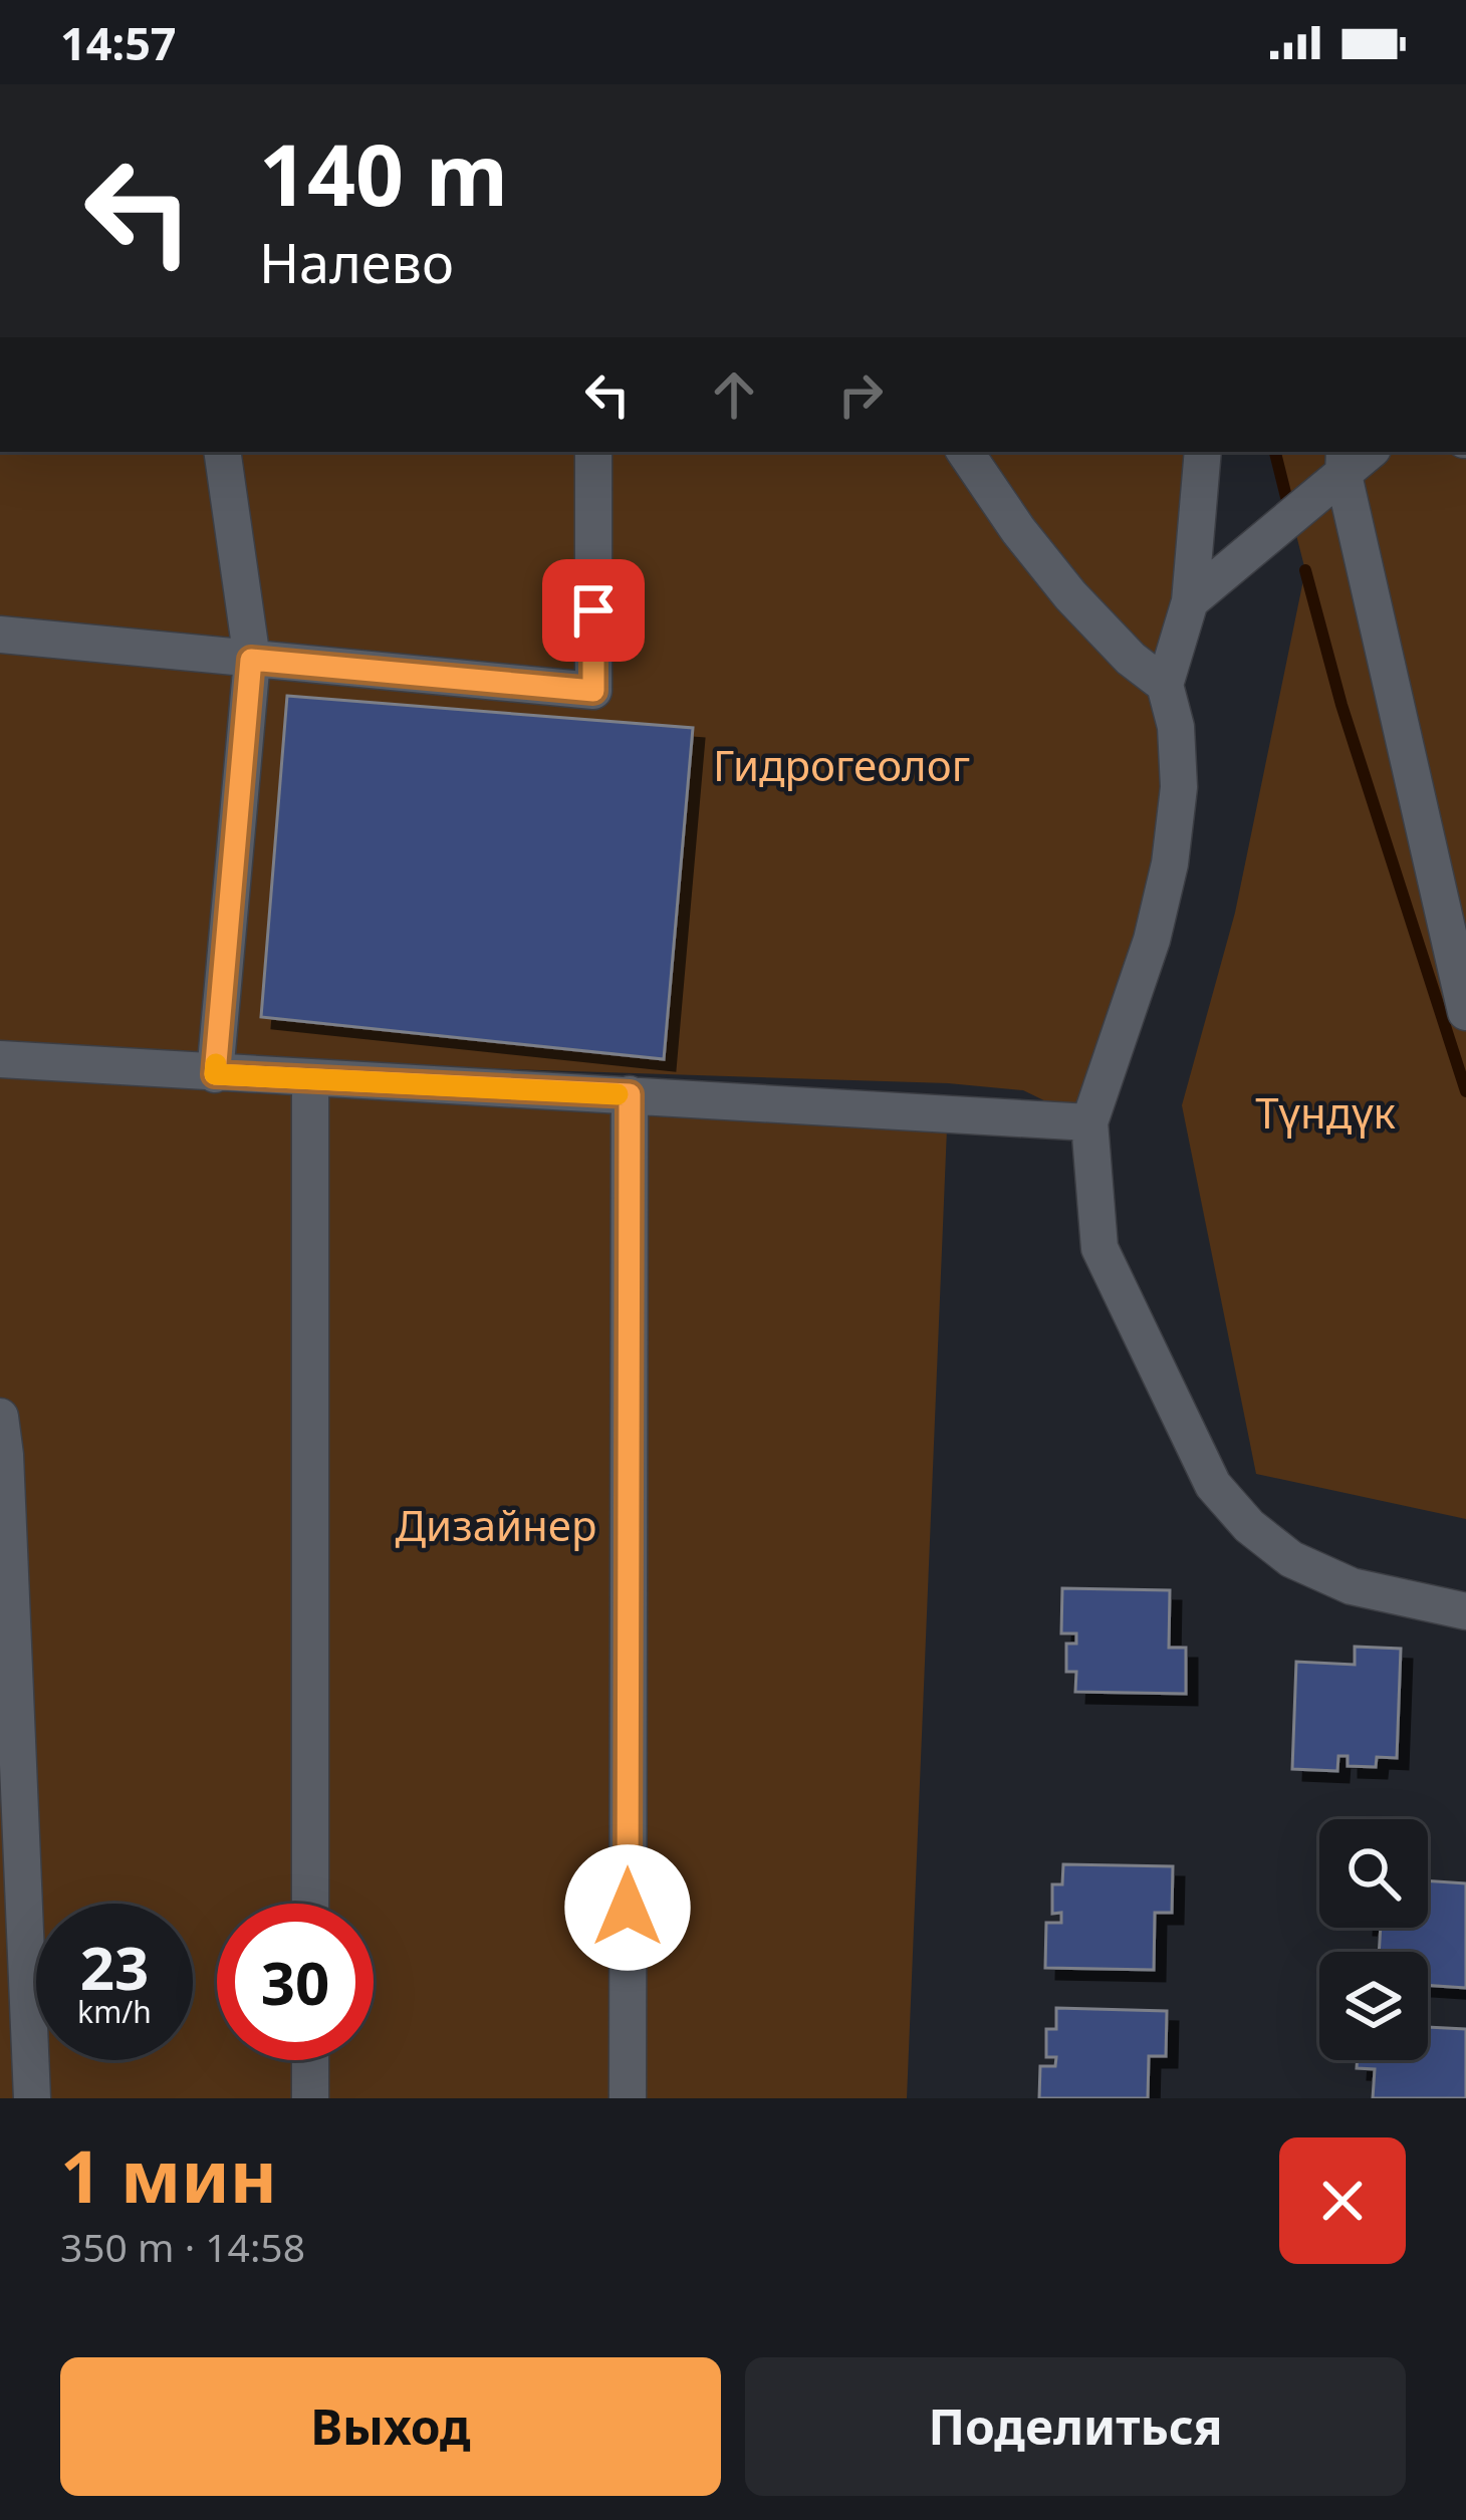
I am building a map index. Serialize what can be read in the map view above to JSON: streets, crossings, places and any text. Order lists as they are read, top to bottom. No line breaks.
{"parks":["Гидрогеолог","Түндүк","Дизайнер"],"page":{"status":"14:57","turn":["140 m","Налево"],"speed":"23 km/h","limit":"30","heading":["1 мин","350 m · 14:58"],"buttons":["Выход","Поделиться"]}}
